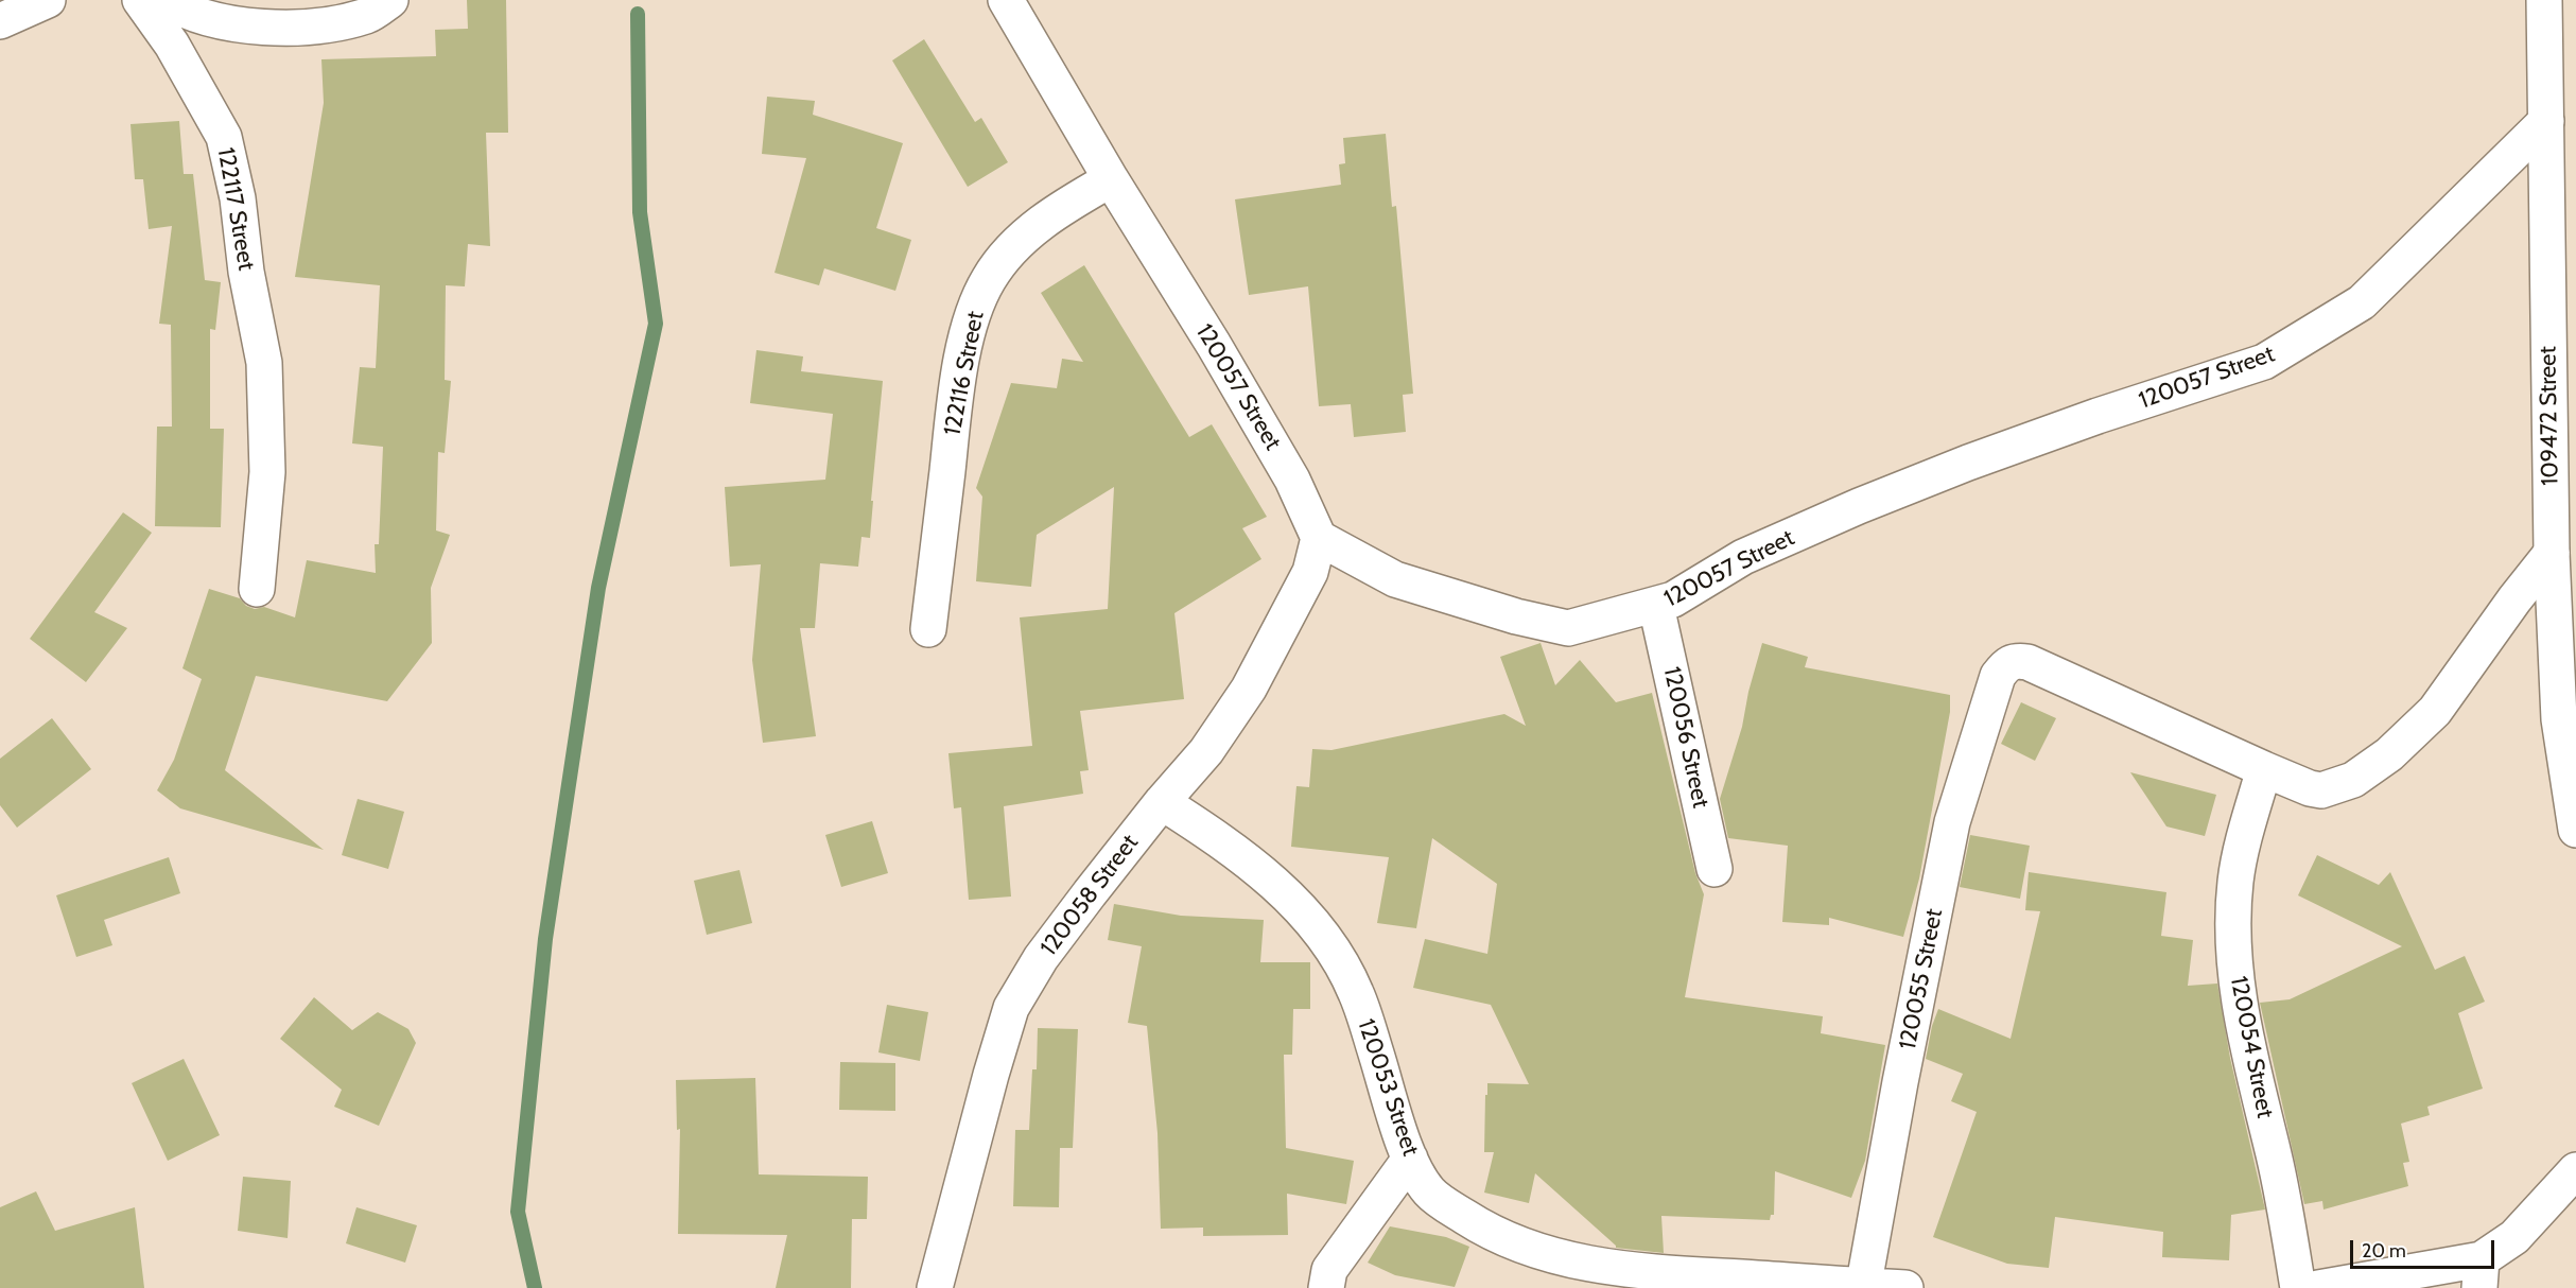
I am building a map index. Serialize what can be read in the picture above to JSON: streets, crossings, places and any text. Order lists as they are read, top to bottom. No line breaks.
{"streets":{"street":["122117 Street","122116 Street","120057 Street","109472 Street","120056 Street","120058 Street","120055 Street","120054 Street","120053 Street"]},"crossings":[["122116 Street","120057 Street"],["120057 Street","109472 Street"],["120057 Street","120056 Street"],["120057 Street","120058 Street"],["120058 Street","120053 Street"],["120055 Street","120054 Street"],["120055 Street","120053 Street"]],"scale_bar":"20 m"}
